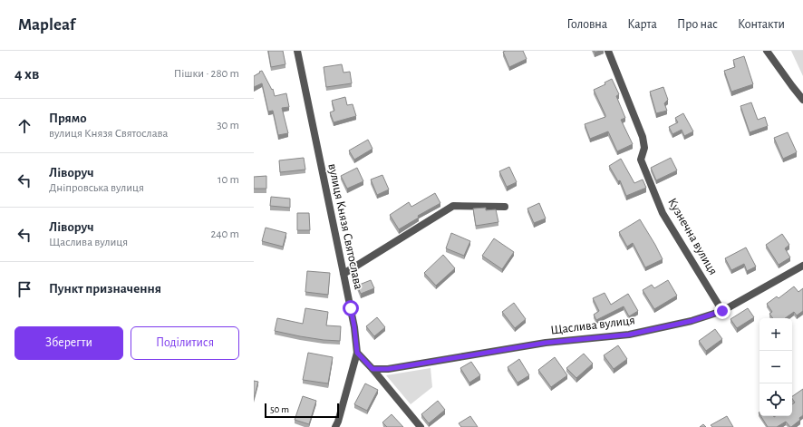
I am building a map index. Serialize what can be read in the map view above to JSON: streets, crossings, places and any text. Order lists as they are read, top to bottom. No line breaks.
{"streets":{"street":["вулиця Князя Святослава","Кузнечна вулиця","Щаслива вулиця"]},"crossings":[["Кузнечна вулиця","Щаслива вулиця"]],"scale_bar":"50 m","page":{"header":"Mapleaf","nav":["Головна","Карта","Про нас","Контакти"],"heading":["4 хв","Пішки · 280 m"],"list":[["Прямо","вулиця Князя Святослава","30 m"],["Ліворуч","Дніпровська вулиця","10 m"],["Ліворуч","Щаслива вулиця","240 m"],"Пункт призначення"],"buttons":["Зберегти","Поділитися"],"map_buttons":["+","−"],"scale":"50 m"}}
